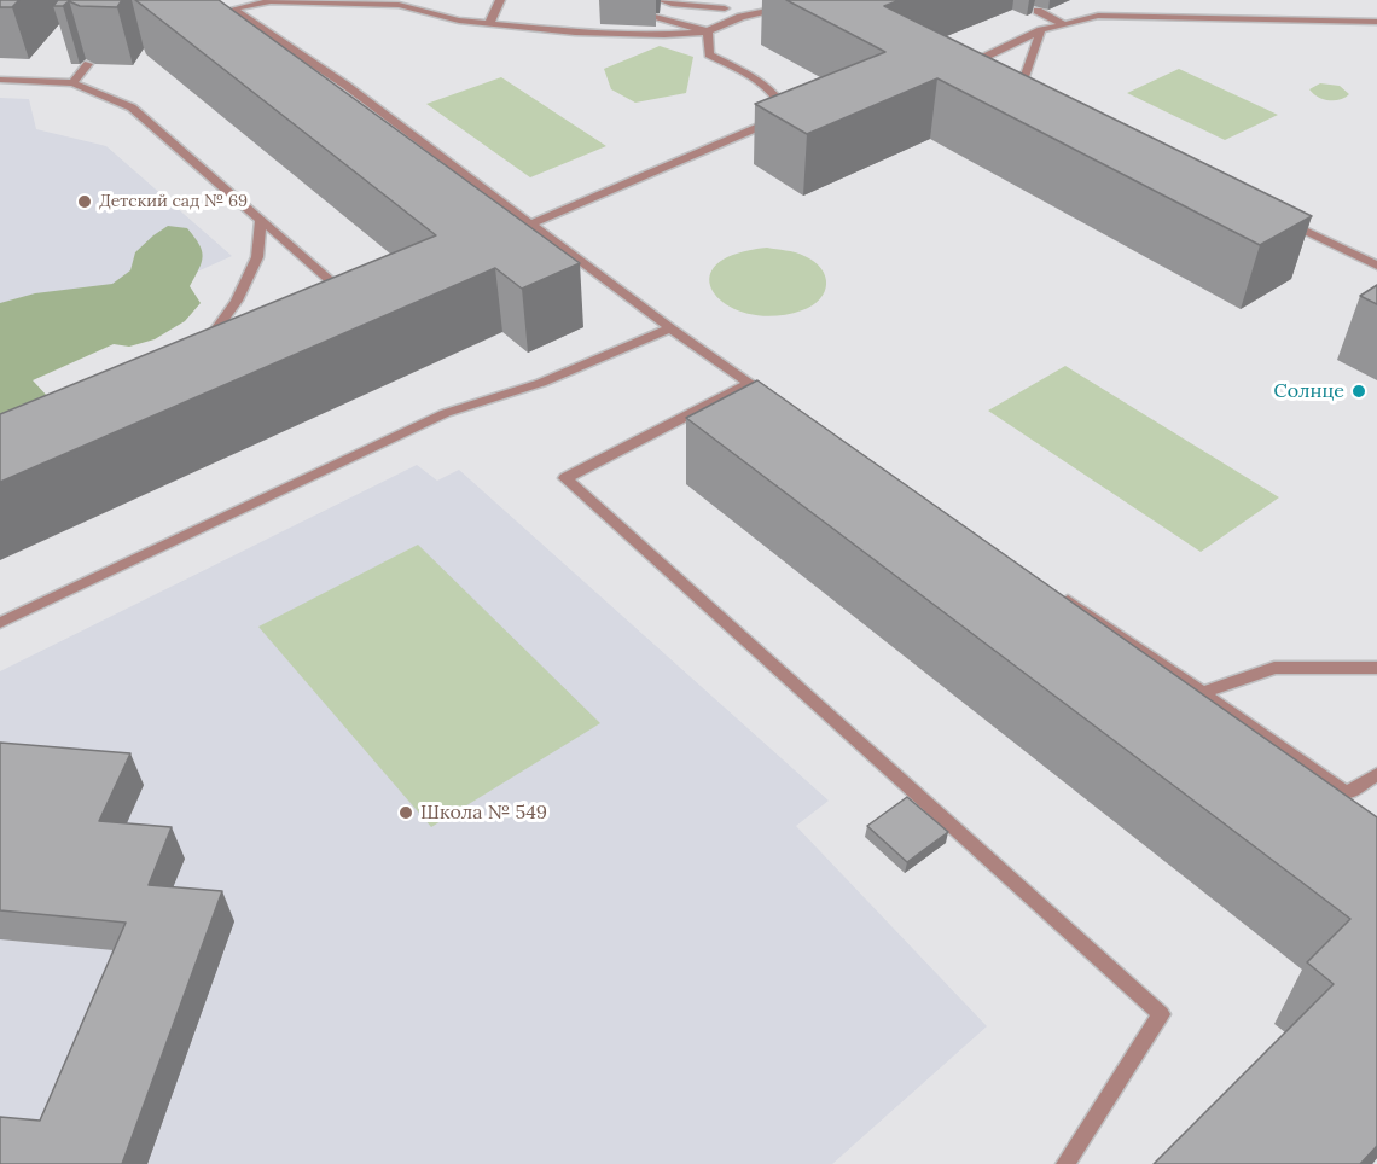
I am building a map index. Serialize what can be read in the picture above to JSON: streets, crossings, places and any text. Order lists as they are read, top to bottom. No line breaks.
{"places":["Детский сад № 69","Солнце","Школа № 549"]}
